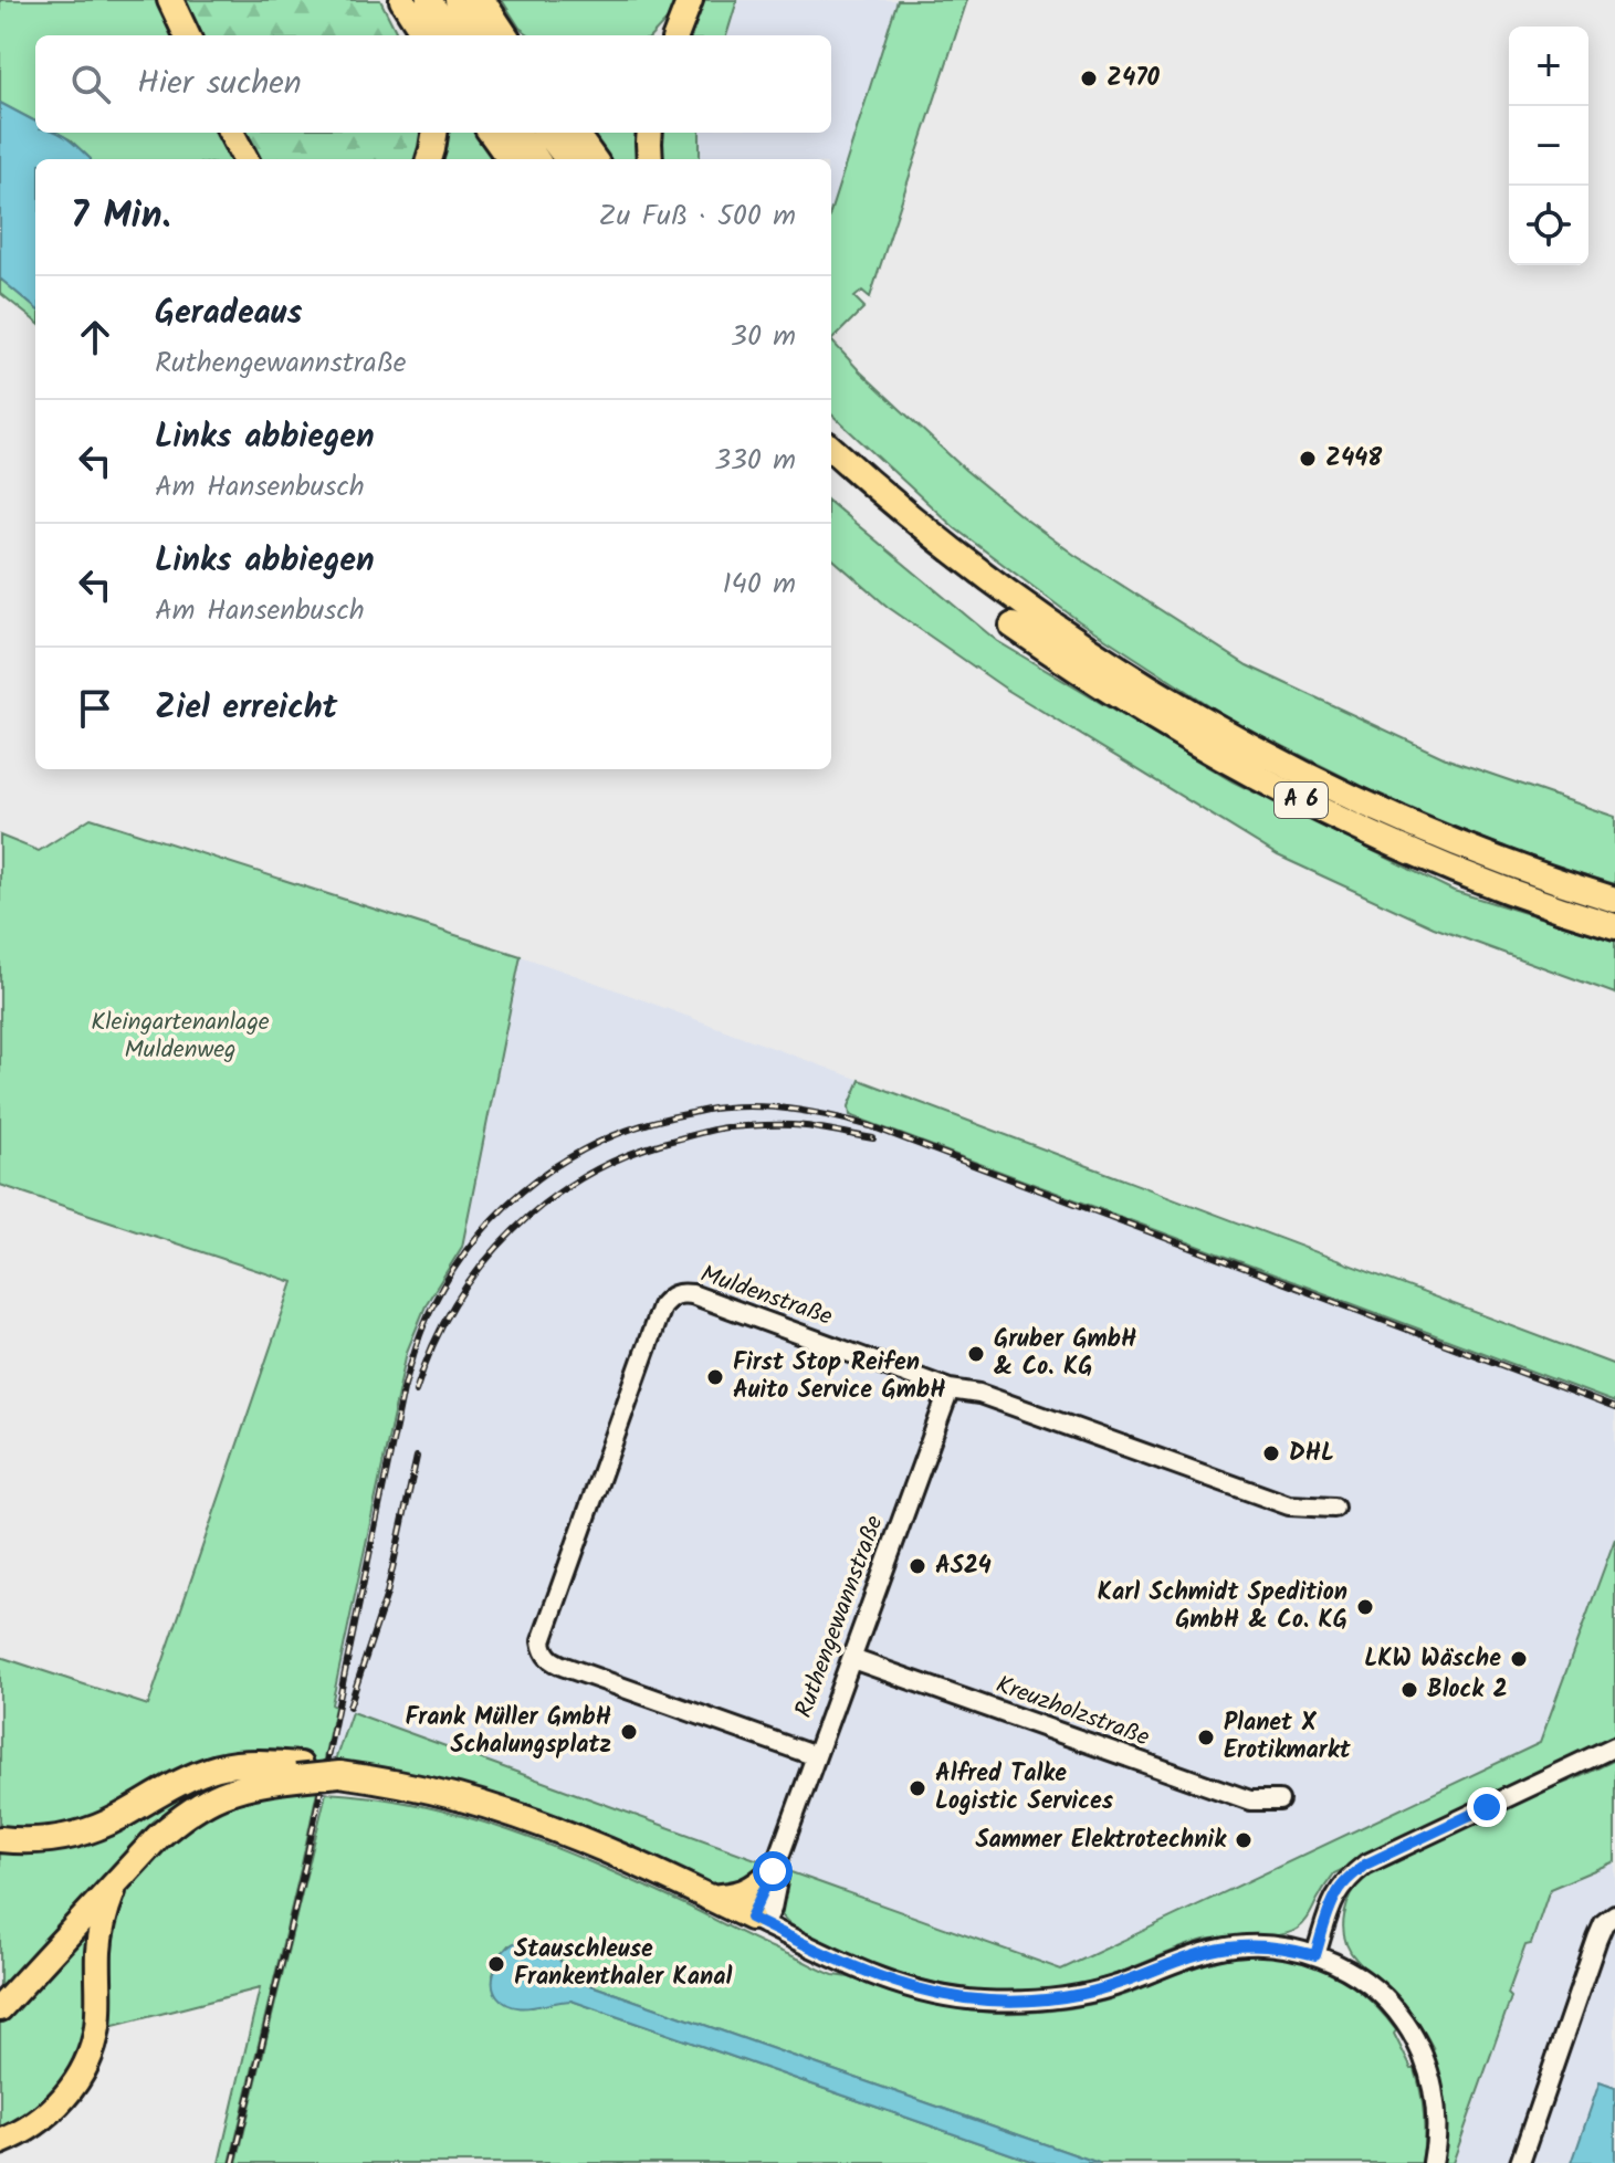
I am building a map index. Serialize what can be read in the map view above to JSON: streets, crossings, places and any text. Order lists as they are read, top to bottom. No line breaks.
{"streets":{"highway":["A 6"],"street":["Muldenstraße","Ruthengewannstraße","Kreuzholzstraße"]},"crossings":[["Muldenstraße","Ruthengewannstraße"],["Ruthengewannstraße","Kreuzholzstraße"]],"parks":["Kleingartenanlage Muldenweg"],"places":["Z470","Z448","Gruber GmbH & Co. KG","First Stop Reifen Auito Service GmbH","DHL","AS24","Karl Schmidt Spedition GmbH & Co. KG","LKW Wäsche","Block 2","Frank Müller GmbH Schalungsplatz","Planet X Erotikmarkt","Alfred Talke Logistic Services","Sammer Elektrotechnik","Stauschleuse Frankenthaler Kanal"],"page":{"map_buttons":["+","−"],"search":"Hier suchen","heading":["7 Min.","Zu Fuß · 500 m"],"list":[["Geradeaus","Ruthengewannstraße","30 m"],["Links abbiegen","Am Hansenbusch","330 m"],["Links abbiegen","Am Hansenbusch","140 m"],"Ziel erreicht"]}}
